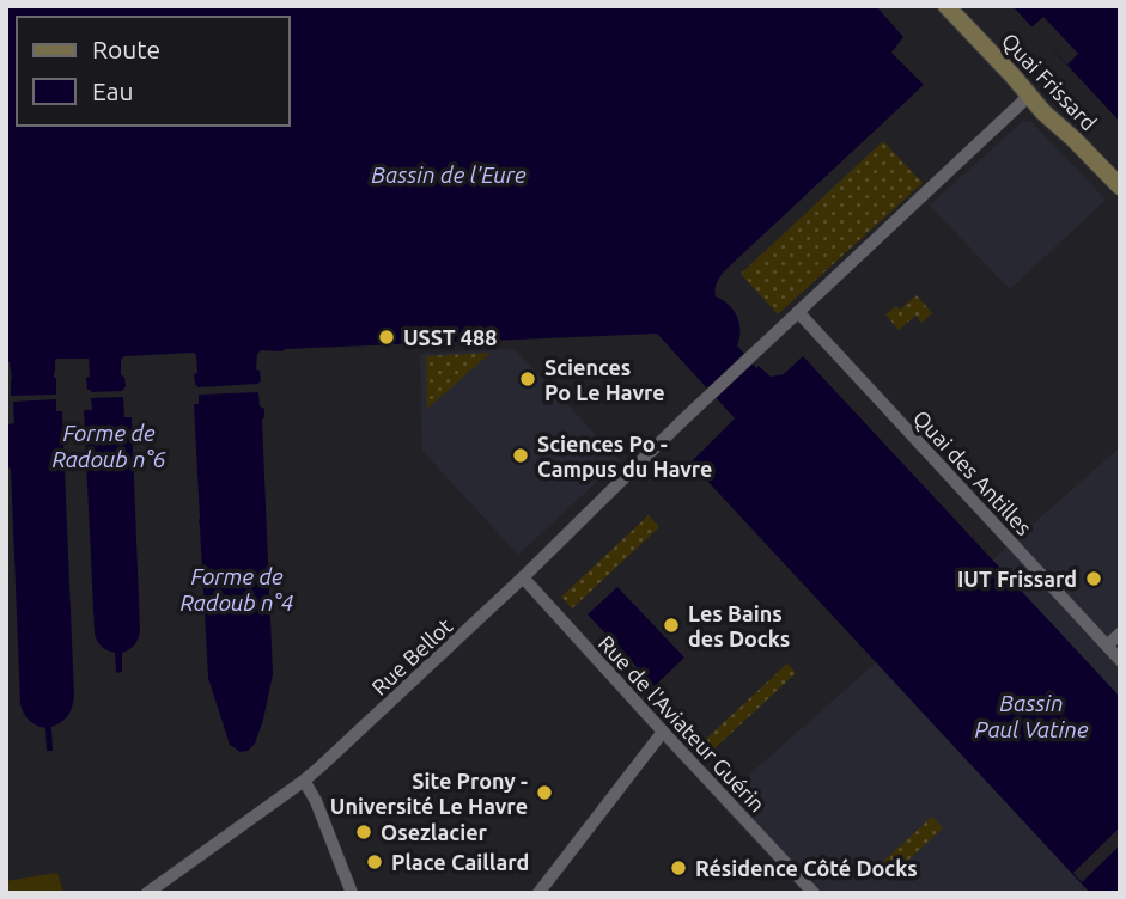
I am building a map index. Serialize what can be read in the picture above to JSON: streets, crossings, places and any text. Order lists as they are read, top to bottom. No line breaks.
{"streets":{"street":["Quai Frissard","Quai des Antilles","Rue Bellot","Rue de l'Aviateur Guérin"]},"crossings":[["Quai Frissard","Rue Bellot"],["Quai des Antilles","Rue Bellot"],["Rue Bellot","Rue de l'Aviateur Guérin"]],"water":["Bassin de l'Eure","Forme de Radoub n°6","Forme de Radoub n°4","Bassin Paul Vatine"],"places":["USST 488","Sciences Po Le Havre","Sciences Po - Campus du Havre","IUT Frissard","Les Bains des Docks","Site Prony - Université Le Havre","Osezlacier","Place Caillard","Résidence Côté Docks"],"legend":["Route","Eau"]}
